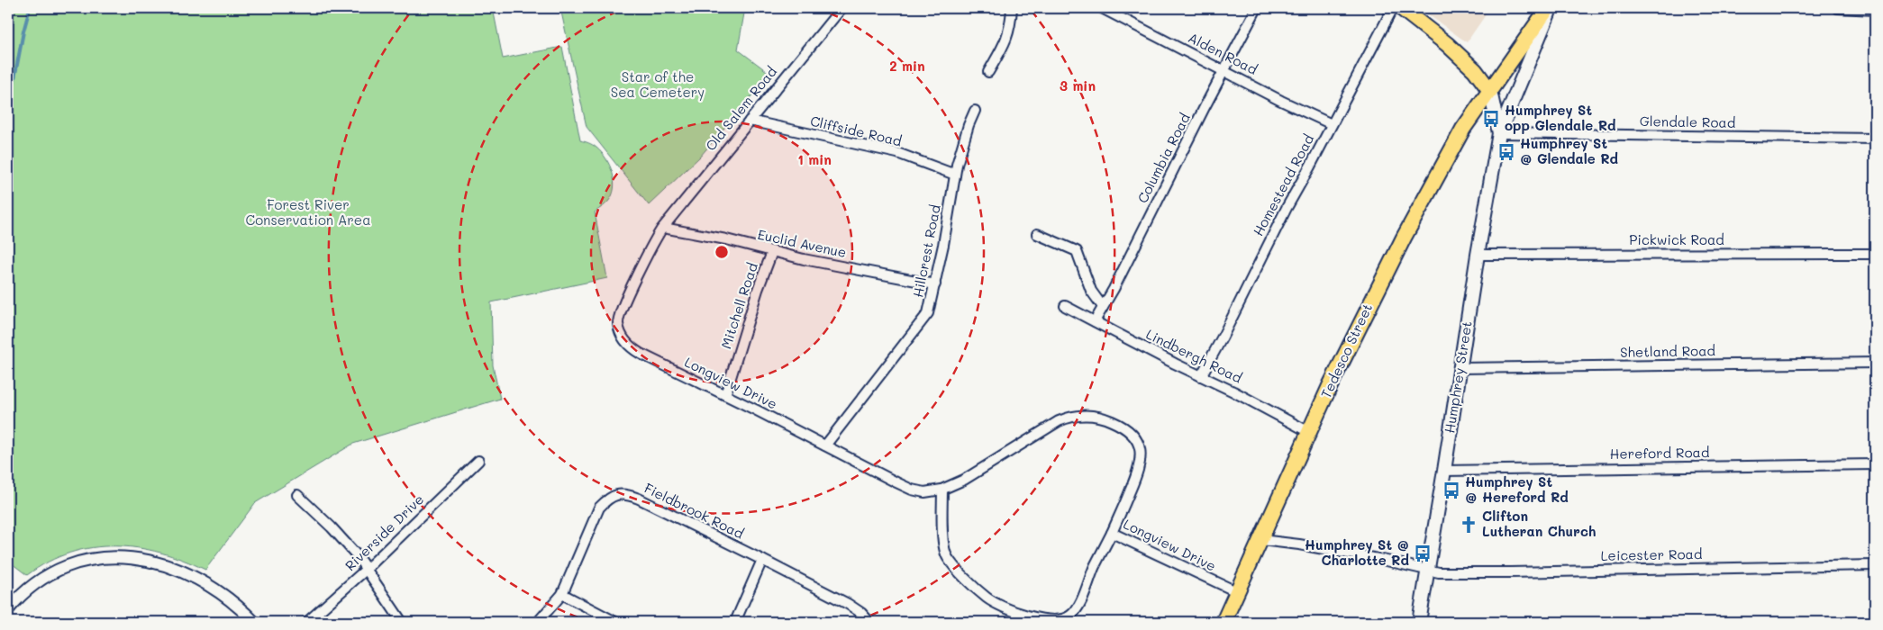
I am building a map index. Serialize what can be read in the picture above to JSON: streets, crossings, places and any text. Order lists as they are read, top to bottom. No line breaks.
{"streets":{"main road":["Tedesco Street","Humphrey Street"],"street":["Alden Road","Old Salem Road","Glendale Road","Cliffside Road","Columbia Road","Homestead Road","Pickwick Road","Euclid Avenue","Hillcrest Road","Mitchell Road","Shetland Road","Lindbergh Road","Longview Drive","Hereford Road","Fieldbrook Road","Riverside Drive","Leicester Road"]},"crossings":[["Alden Road","Columbia Road"],["Alden Road","Homestead Road"],["Old Salem Road","Cliffside Road"],["Old Salem Road","Euclid Avenue"],["Old Salem Road","Longview Drive"],["Glendale Road","Humphrey Street"],["Cliffside Road","Hillcrest Road"],["Columbia Road","Lindbergh Road"],["Homestead Road","Lindbergh Road"],["Pickwick Road","Humphrey Street"],["Euclid Avenue","Hillcrest Road"],["Euclid Avenue","Mitchell Road"],["Euclid Avenue","Longview Drive"],["Hillcrest Road","Longview Drive"],["Mitchell Road","Longview Drive"],["Tedesco Street","Lindbergh Road"],["Tedesco Street","Humphrey Street"],["Tedesco Street","Longview Drive"],["Tedesco Street","Leicester Road"],["Shetland Road","Humphrey Street"],["Humphrey Street","Hereford Road"],["Humphrey Street","Leicester Road"]],"parks":["Star of the Sea Cemetery","Forest River Conservation Area"],"places":{"bus stop":["Humphrey St opp Glendale Rd","Humphrey St @ Glendale Rd","Humphrey St @ Hereford Rd","Humphrey St @ Charlotte Rd"],"church":["Clifton Lutheran Church"]},"rings":["2 min","3 min","1 min"]}
